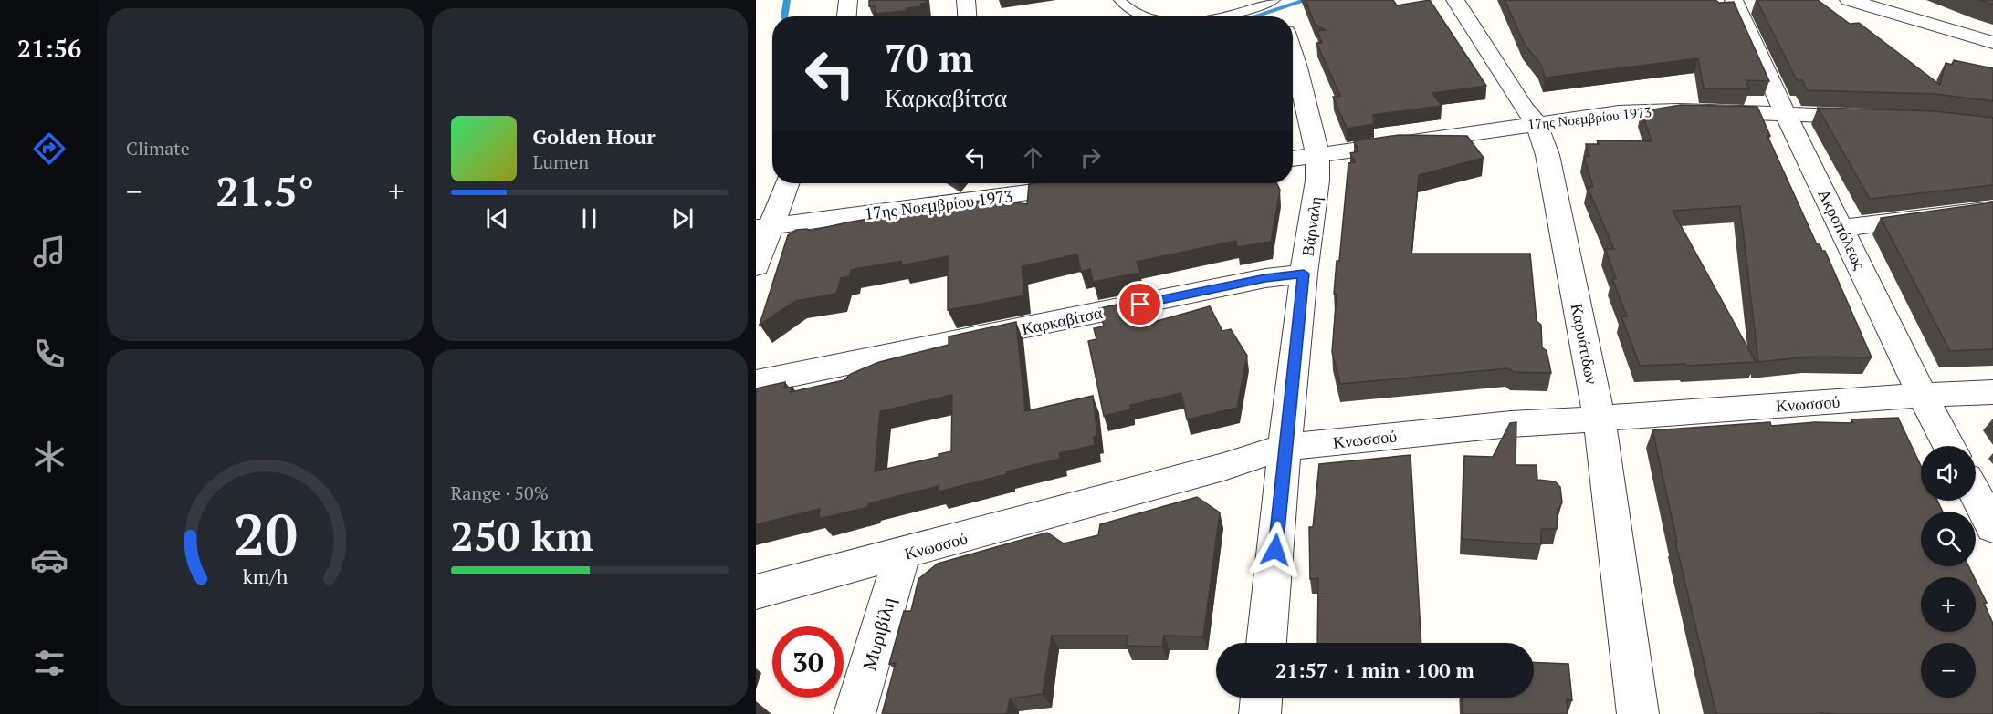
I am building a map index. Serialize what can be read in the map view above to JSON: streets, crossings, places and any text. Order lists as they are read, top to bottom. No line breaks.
{"streets":{"street":["17ης Νοεμβρίου 1973","Βάρναλη","Ακροπόλεως","Καρκαβίτσα","Καρυάτιδων","Κνωσσού","Μυριβίλη"]},"crossings":[["17ης Νοεμβρίου 1973","Βάρναλη"],["17ης Νοεμβρίου 1973","Ακροπόλεως"],["17ης Νοεμβρίου 1973","Καρυάτιδων"],["Βάρναλη","Καρκαβίτσα"],["Βάρναλη","Κνωσσού"],["Ακροπόλεως","Κνωσσού"],["Καρυάτιδων","Κνωσσού"],["Κνωσσού","Μυριβίλη"]],"page":{"tabs":"21:56","tile":["Climate",["Range · 50%","250 km"]],"turn":["70 m","Καρκαβίτσα"],"song":["Golden Hour","Lumen"],"heat":["−","21.5°","+"],"map_buttons":["+","−"],"limit":"30","trip":"21:57 · 1 min · 100 m","gauge":["20","km/h"]}}
